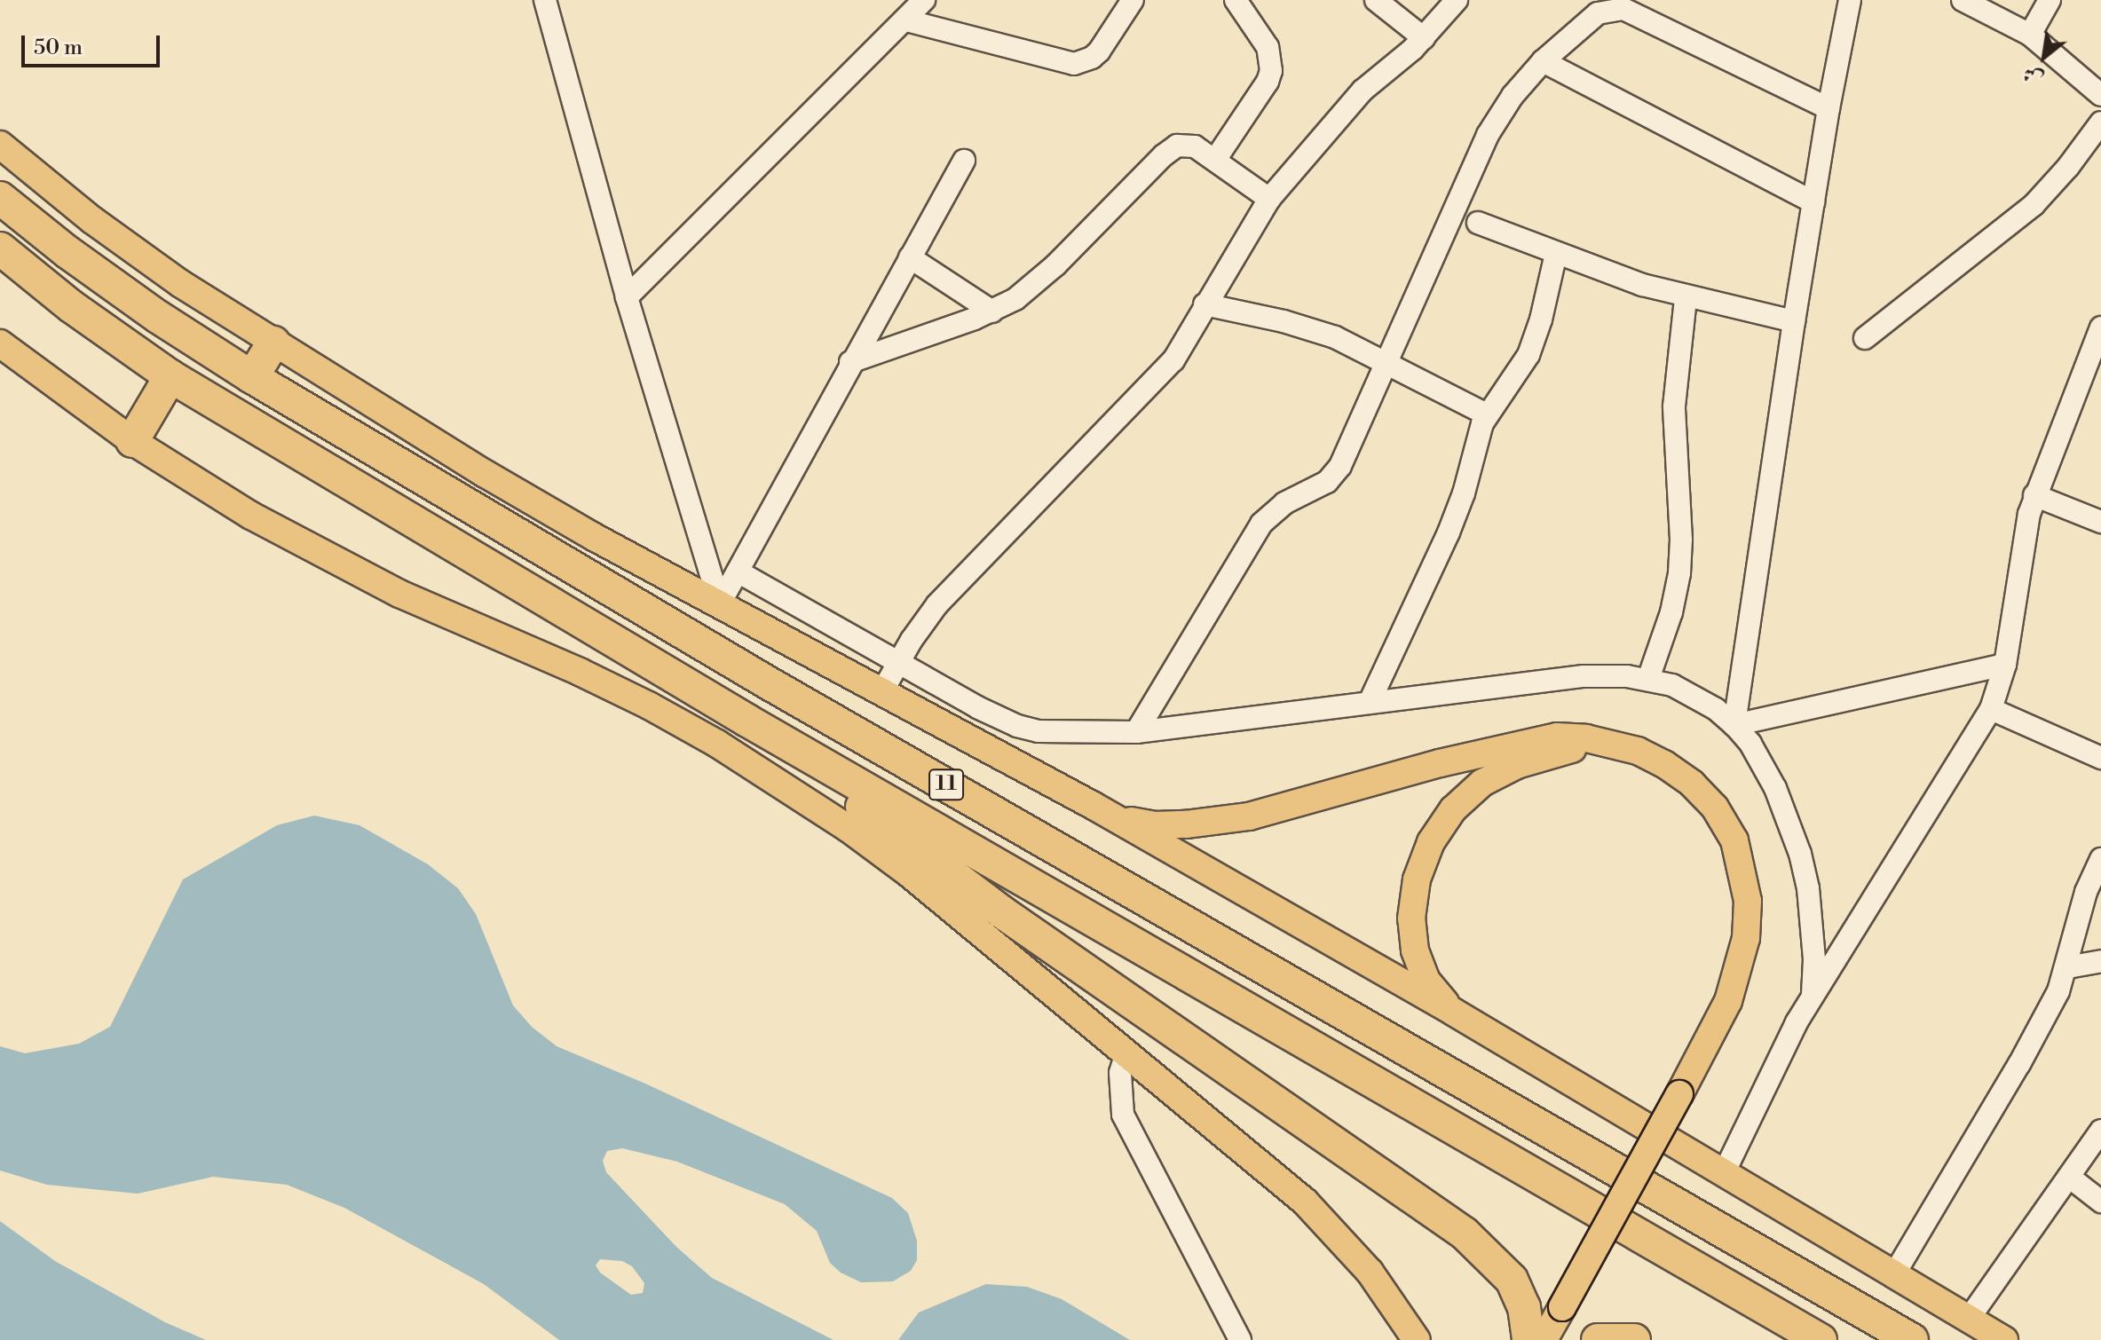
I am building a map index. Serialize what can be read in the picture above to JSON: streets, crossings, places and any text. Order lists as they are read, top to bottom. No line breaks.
{"streets":{"highway":["11"]},"scale_bar":"50 m","north":"bottom left"}
